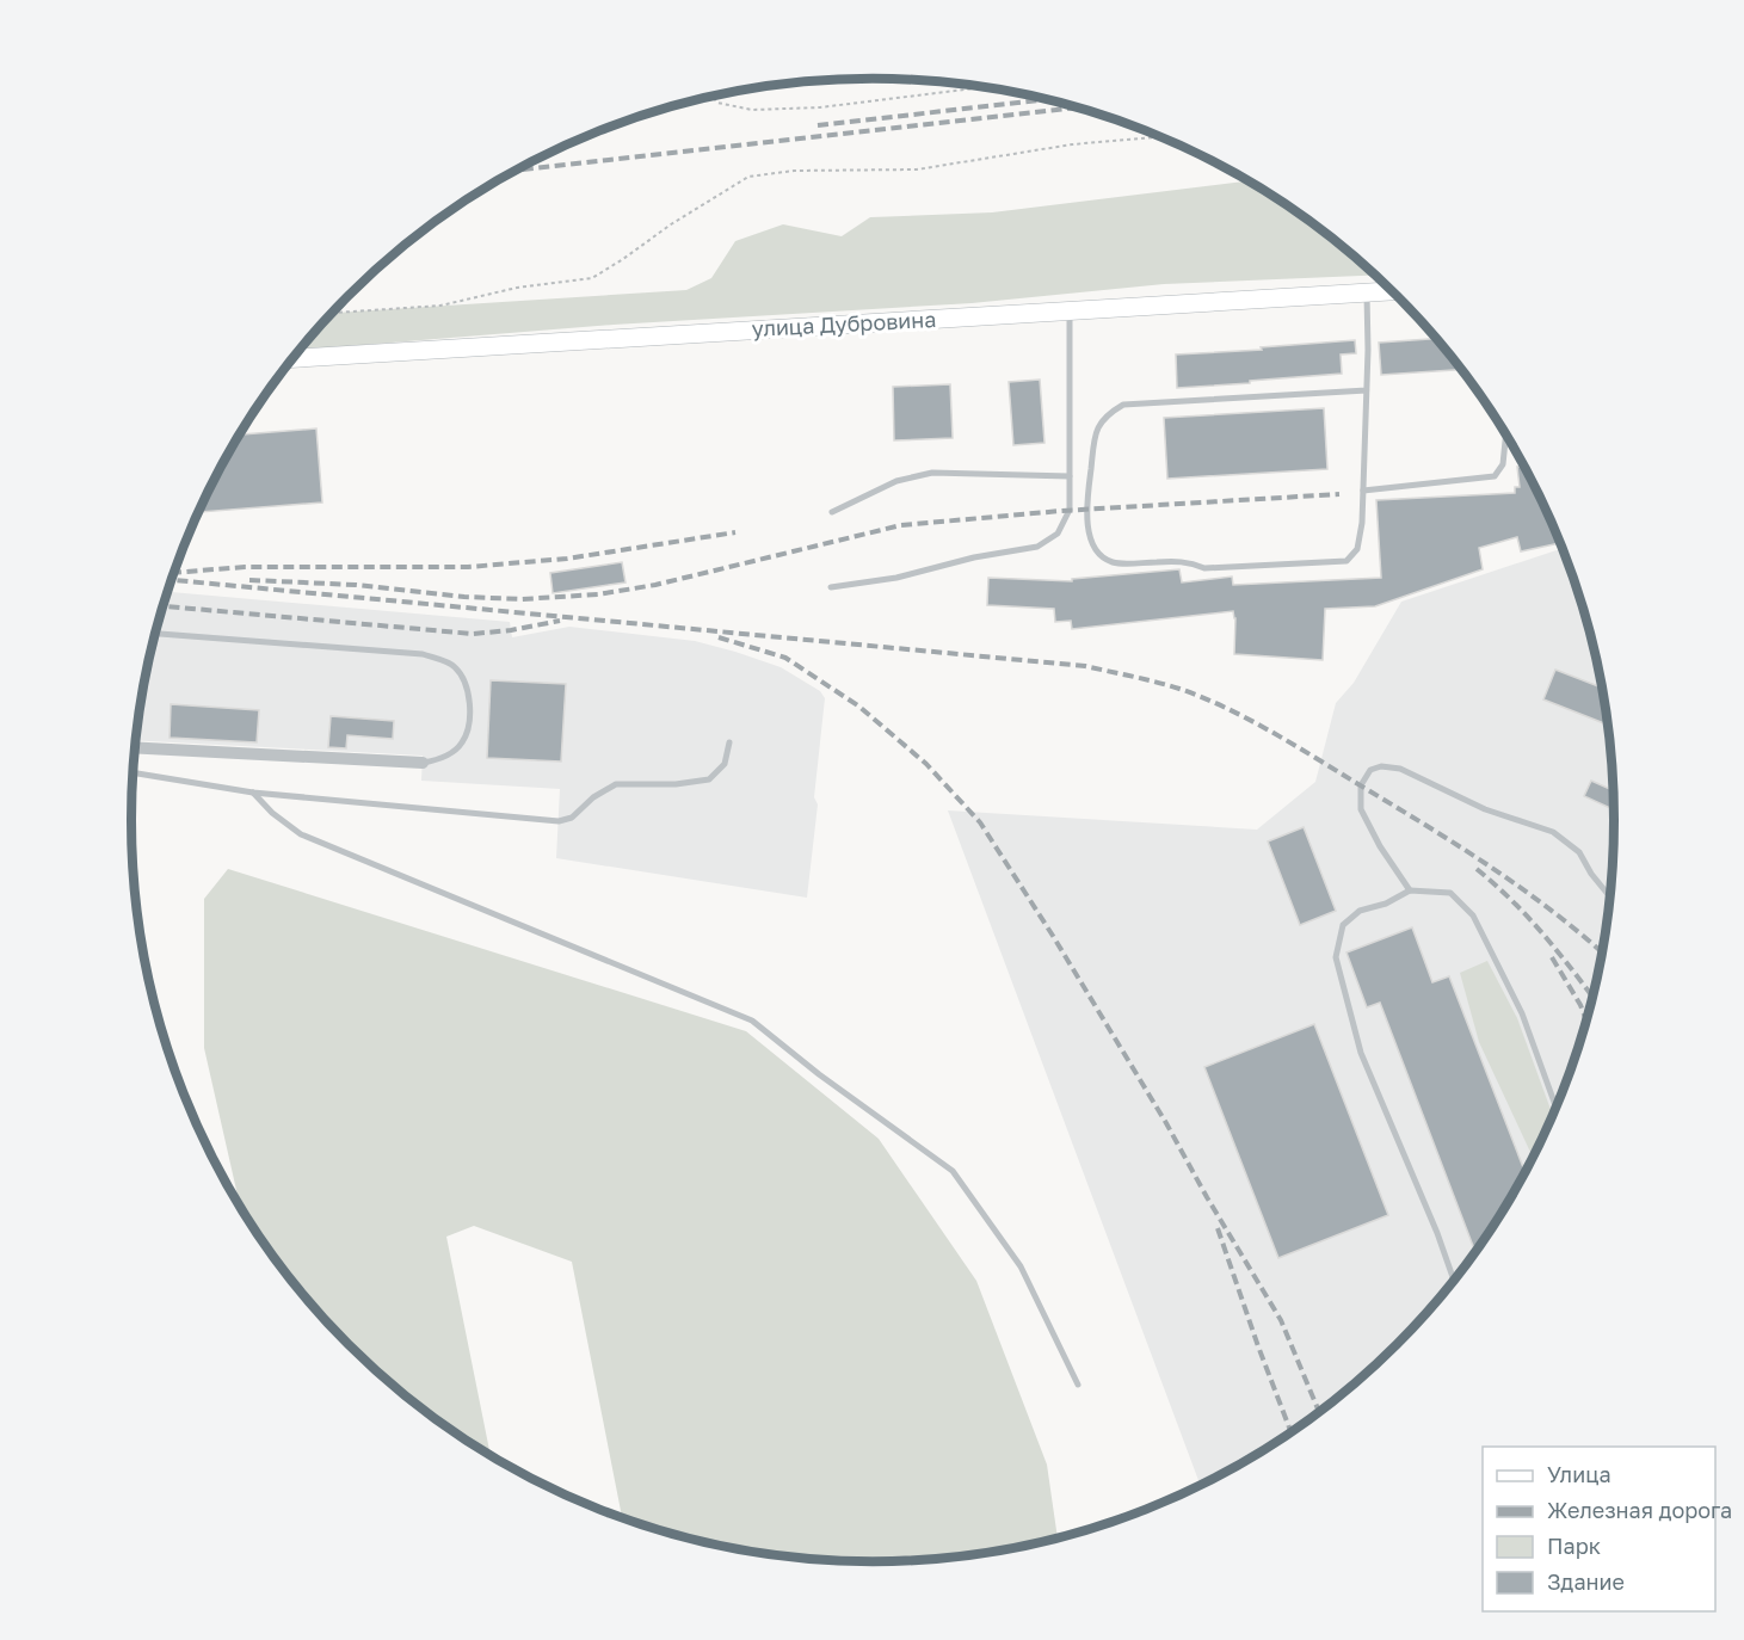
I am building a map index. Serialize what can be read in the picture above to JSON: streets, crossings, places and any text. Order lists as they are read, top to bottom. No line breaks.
{"streets":{"main road":["улица Дубровина"]},"legend":["Улица","Железная дорога","Парк","Здание"]}
